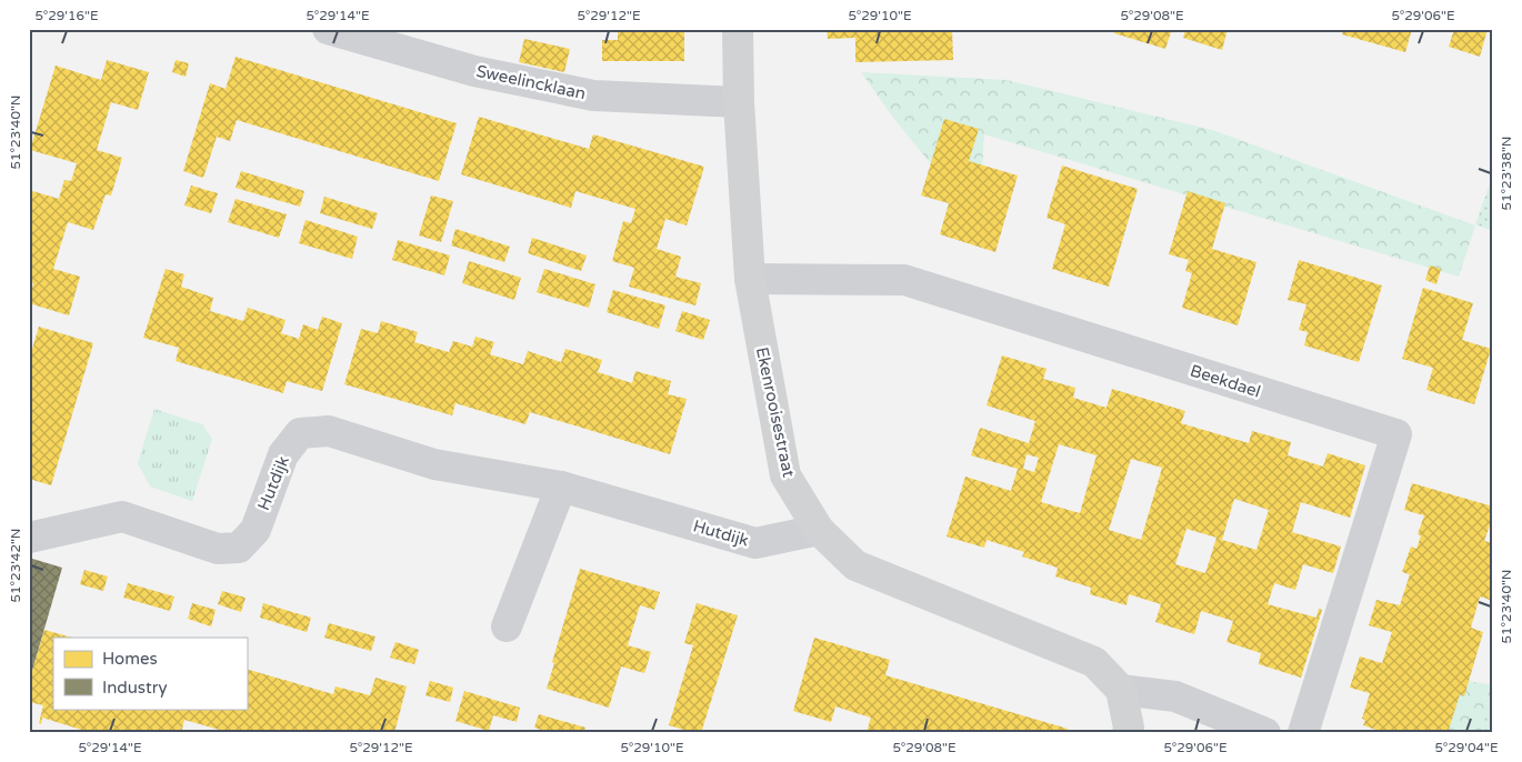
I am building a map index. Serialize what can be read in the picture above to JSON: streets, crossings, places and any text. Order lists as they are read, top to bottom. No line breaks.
{"streets":{"street":["Sweelincklaan","Beekdael","Ekenrooisestraat","Hutdijk"]},"crossings":[["Sweelincklaan","Ekenrooisestraat"],["Beekdael","Ekenrooisestraat"],["Ekenrooisestraat","Hutdijk"]],"legend":["Homes","Industry"],"coordinates":["5°29'16\"E","5°29'14\"E","5°29'12\"E","5°29'10\"E","5°29'08\"E","5°29'06\"E","51°23'40\"N","51°23'38\"N","51°23'42\"N","5°29'04\"E"]}
